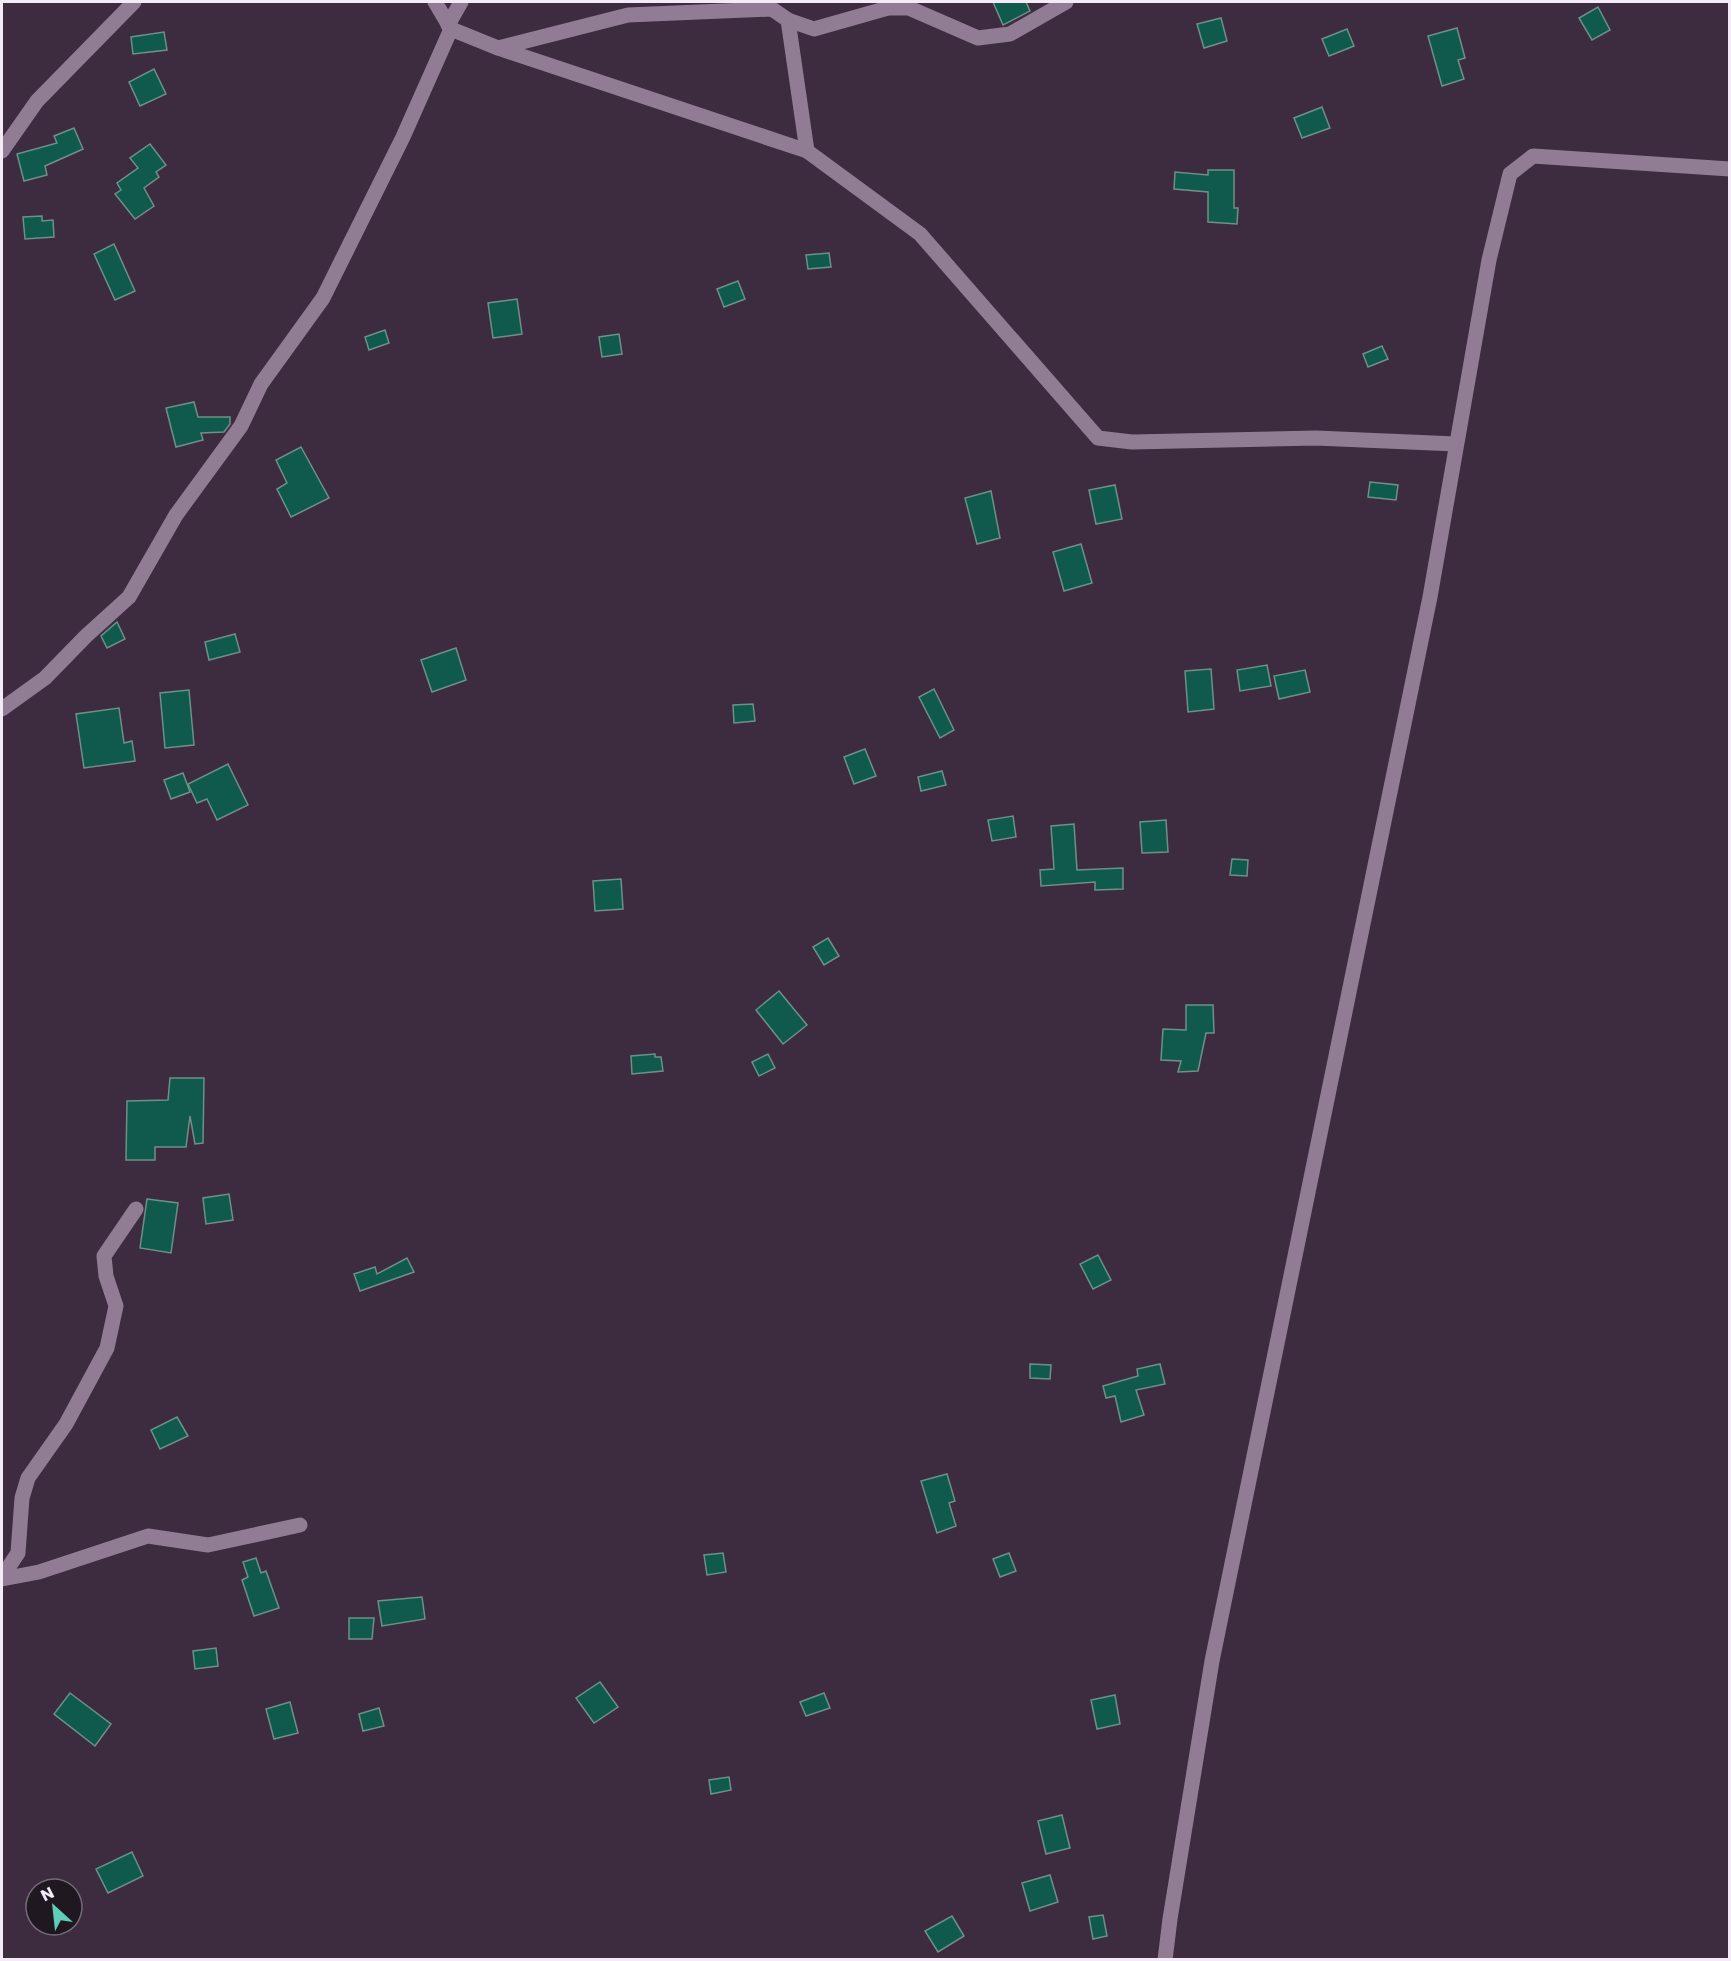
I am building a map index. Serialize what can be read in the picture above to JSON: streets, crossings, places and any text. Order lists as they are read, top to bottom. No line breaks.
{"north":"top left"}
